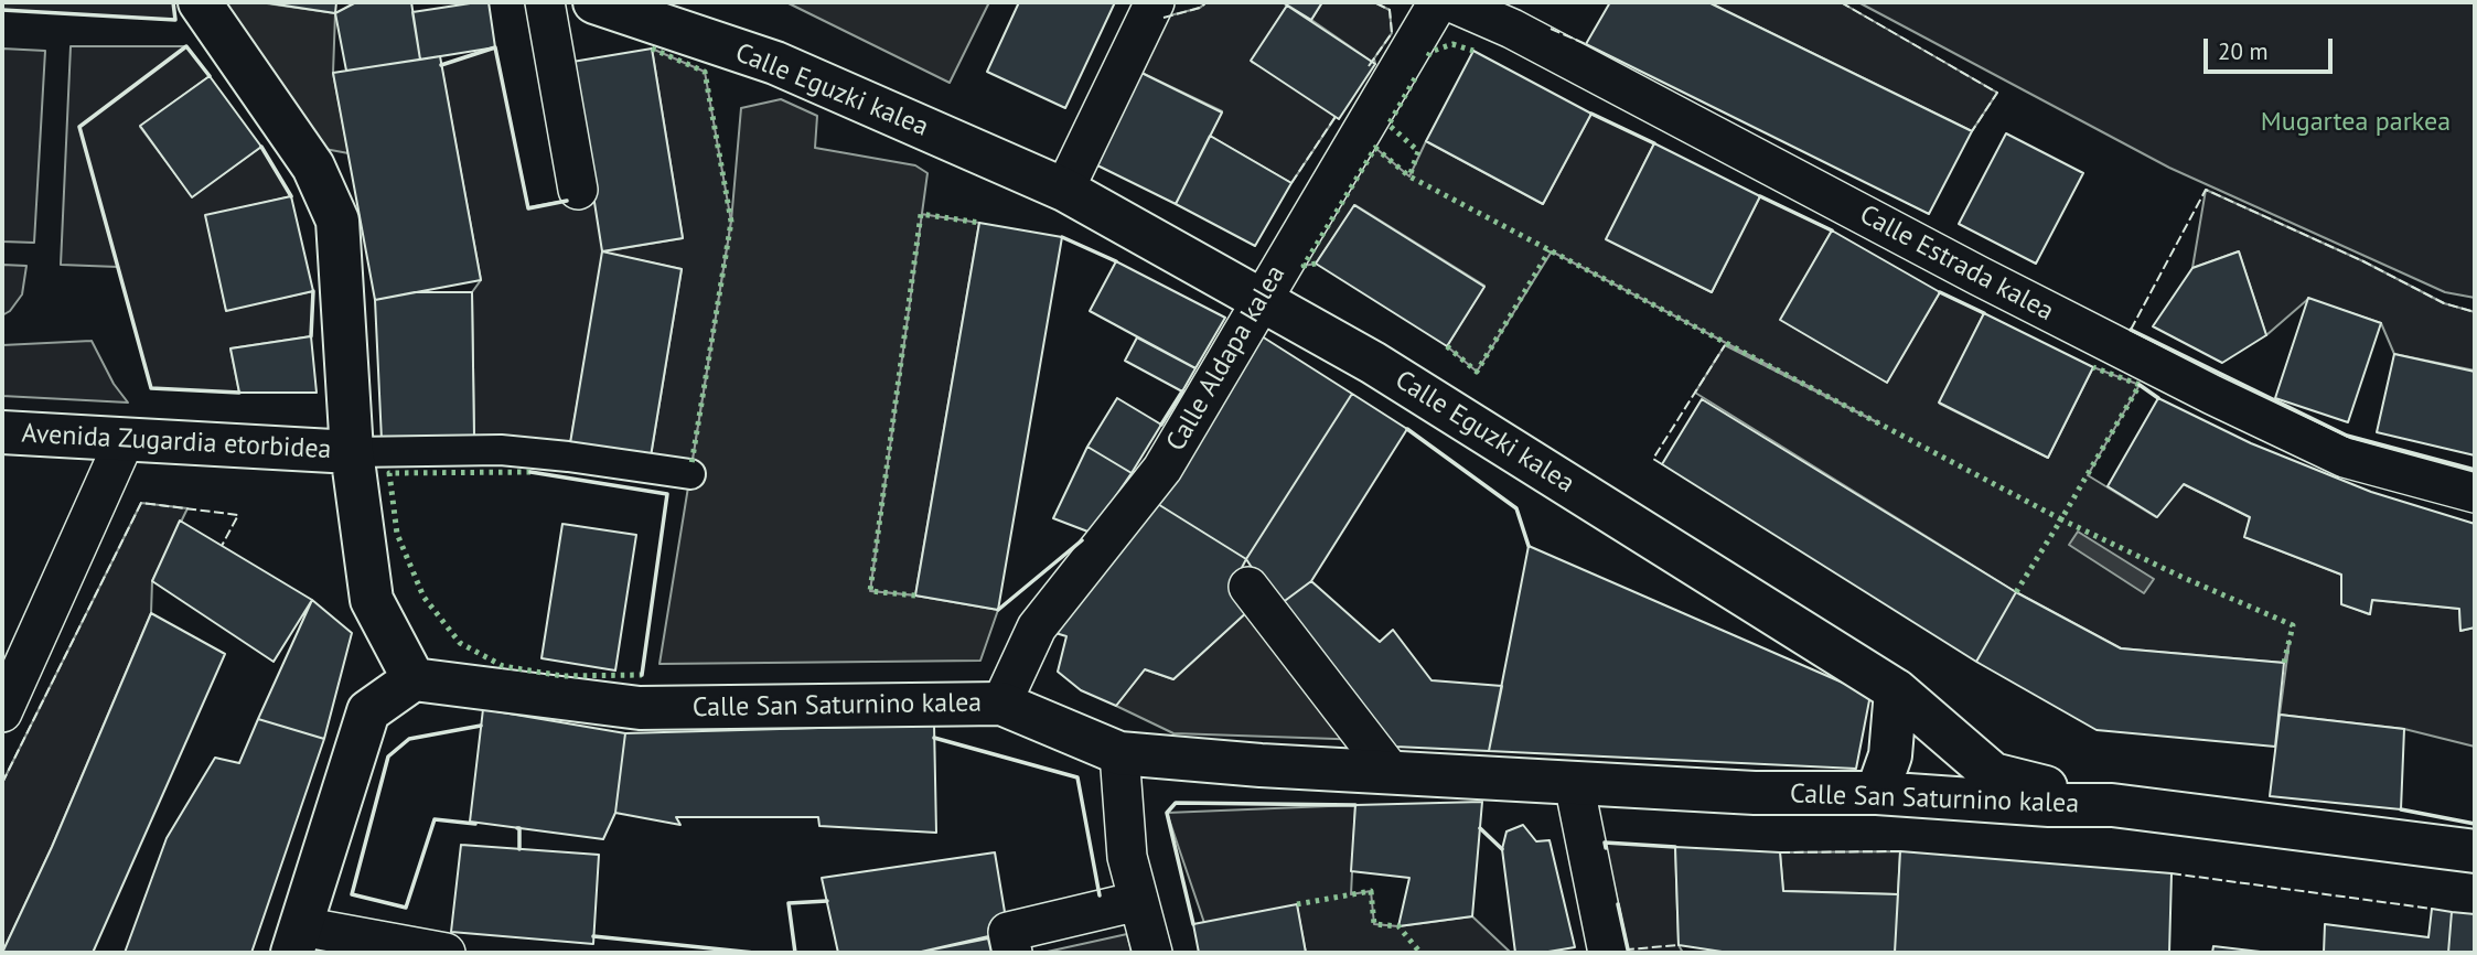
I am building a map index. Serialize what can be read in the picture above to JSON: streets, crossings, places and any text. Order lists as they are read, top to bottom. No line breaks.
{"streets":{"street":["Calle Eguzki kalea","Calle Estrada kalea","Calle Aldapa kalea","Avenida Zugardia etorbidea","Calle San Saturnino kalea"]},"crossings":[["Calle Eguzki kalea","Calle Aldapa kalea"],["Calle Eguzki kalea","Calle San Saturnino kalea"],["Calle Aldapa kalea","Calle San Saturnino kalea"]],"parks":["Mugartea parkea"],"scale_bar":"20 m"}
